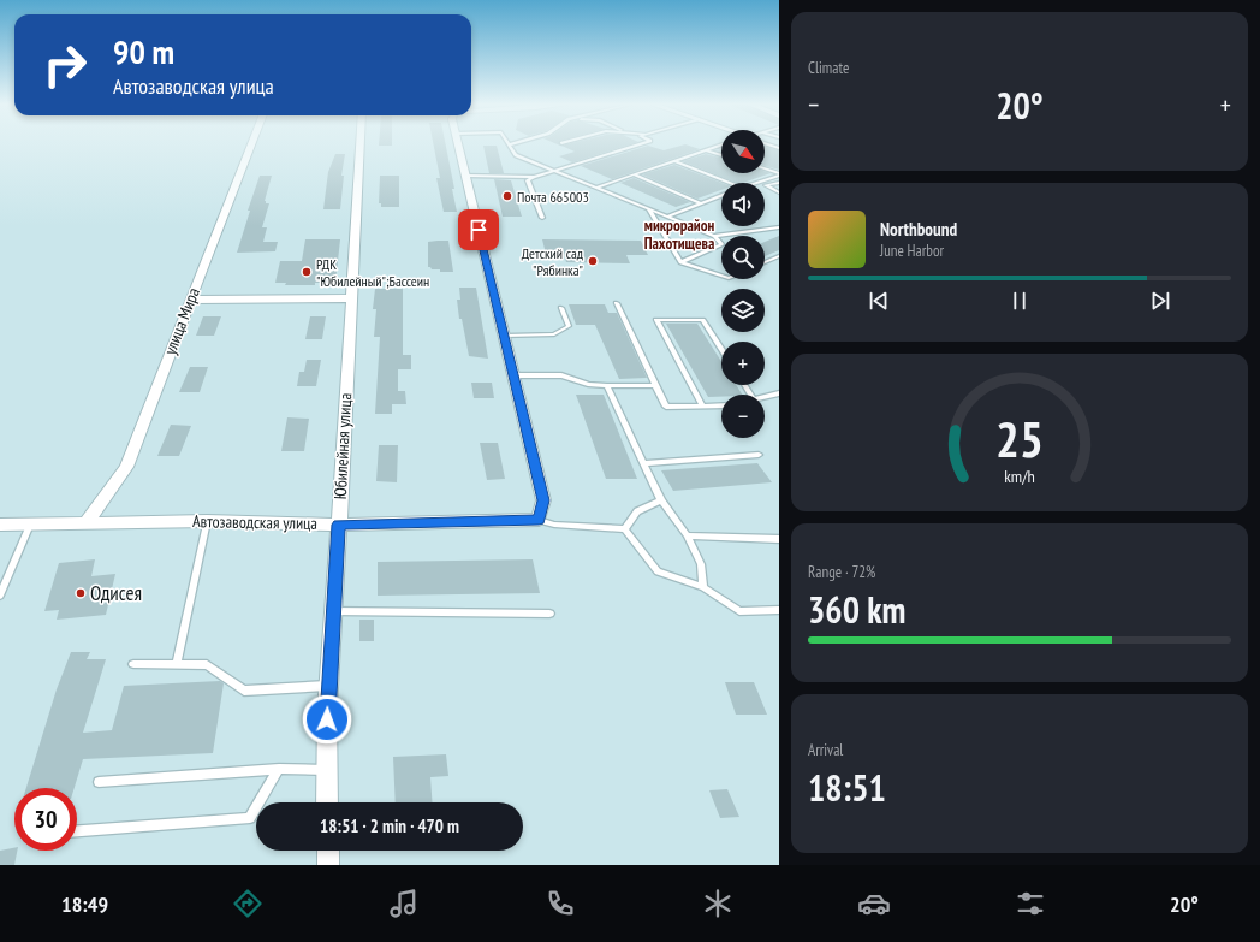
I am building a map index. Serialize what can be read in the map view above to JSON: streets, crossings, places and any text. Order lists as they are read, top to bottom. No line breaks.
{"streets":{"street":["улица Мира","Юбилейная улица","Автозаводская улица"]},"crossings":[["улица Мира","Автозаводская улица"],["Юбилейная улица","Автозаводская улица"]],"districts":["микрорайон Пахотищева"],"places":["Почта 665003","Детский сад \"Рябинка\"","РДК \"Юбилейный\";Бассеин","Одисея"],"north":"bottom right","page":{"tile":["Climate",["Range · 72%","360 km"],["Arrival","18:51"]],"turn":["90 m","Автозаводская улица"],"heat":["−","20°","+"],"map_buttons":["+","−"],"song":["Northbound","June Harbor"],"limit":"30","trip":"18:51 · 2 min · 470 m","tabs":["18:49","20°"],"gauge":["25","km/h"]}}
